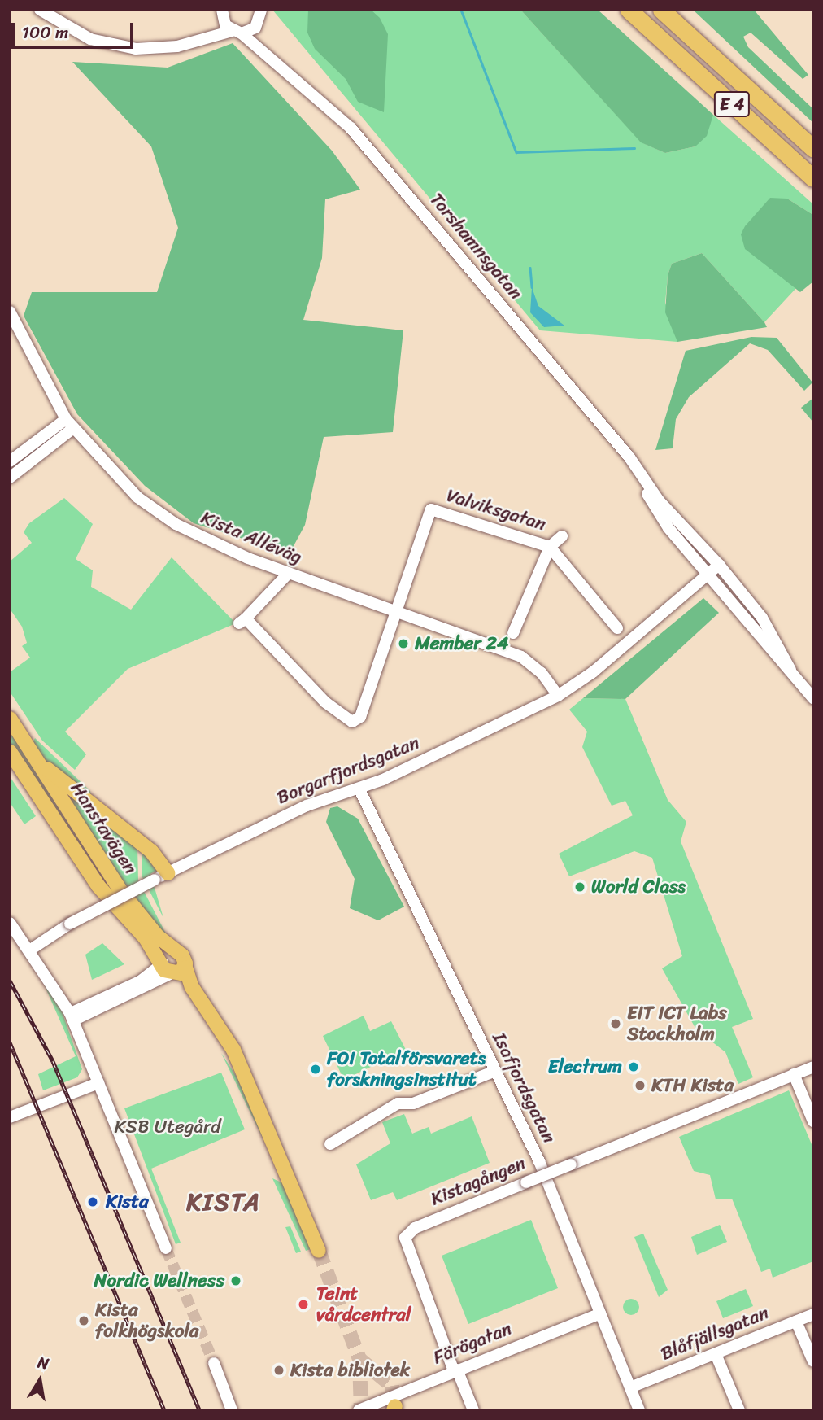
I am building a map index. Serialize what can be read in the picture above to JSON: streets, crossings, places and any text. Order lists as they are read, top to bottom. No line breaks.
{"streets":{"highway":["E 4"],"main road":["Hanstavägen"],"street":["Torshamnsgatan","Valviksgatan","Kista Alléväg","Borgarfjordsgatan","Isafjordsgatan","Kistagången","Blåfjällsgatan","Färögatan"]},"crossings":[["Torshamnsgatan","Borgarfjordsgatan"],["Valviksgatan","Kista Alléväg"],["Kista Alléväg","Borgarfjordsgatan"],["Borgarfjordsgatan","Isafjordsgatan"],["Isafjordsgatan","Blåfjällsgatan"],["Isafjordsgatan","Färögatan"],["Kistagången","Färögatan"]],"districts":["KISTA"],"parks":["KSB Utegård"],"places":["Member 24","World Class","EIT ICT Labs Stockholm","Electrum","FOI Totalförsvarets forskningsinstitut","KTH Kista","Kista","Nordic Wellness","Teint vårdcentral","Kista folkhögskola","Kista bibliotek"],"scale_bar":"100 m","north":"top"}
